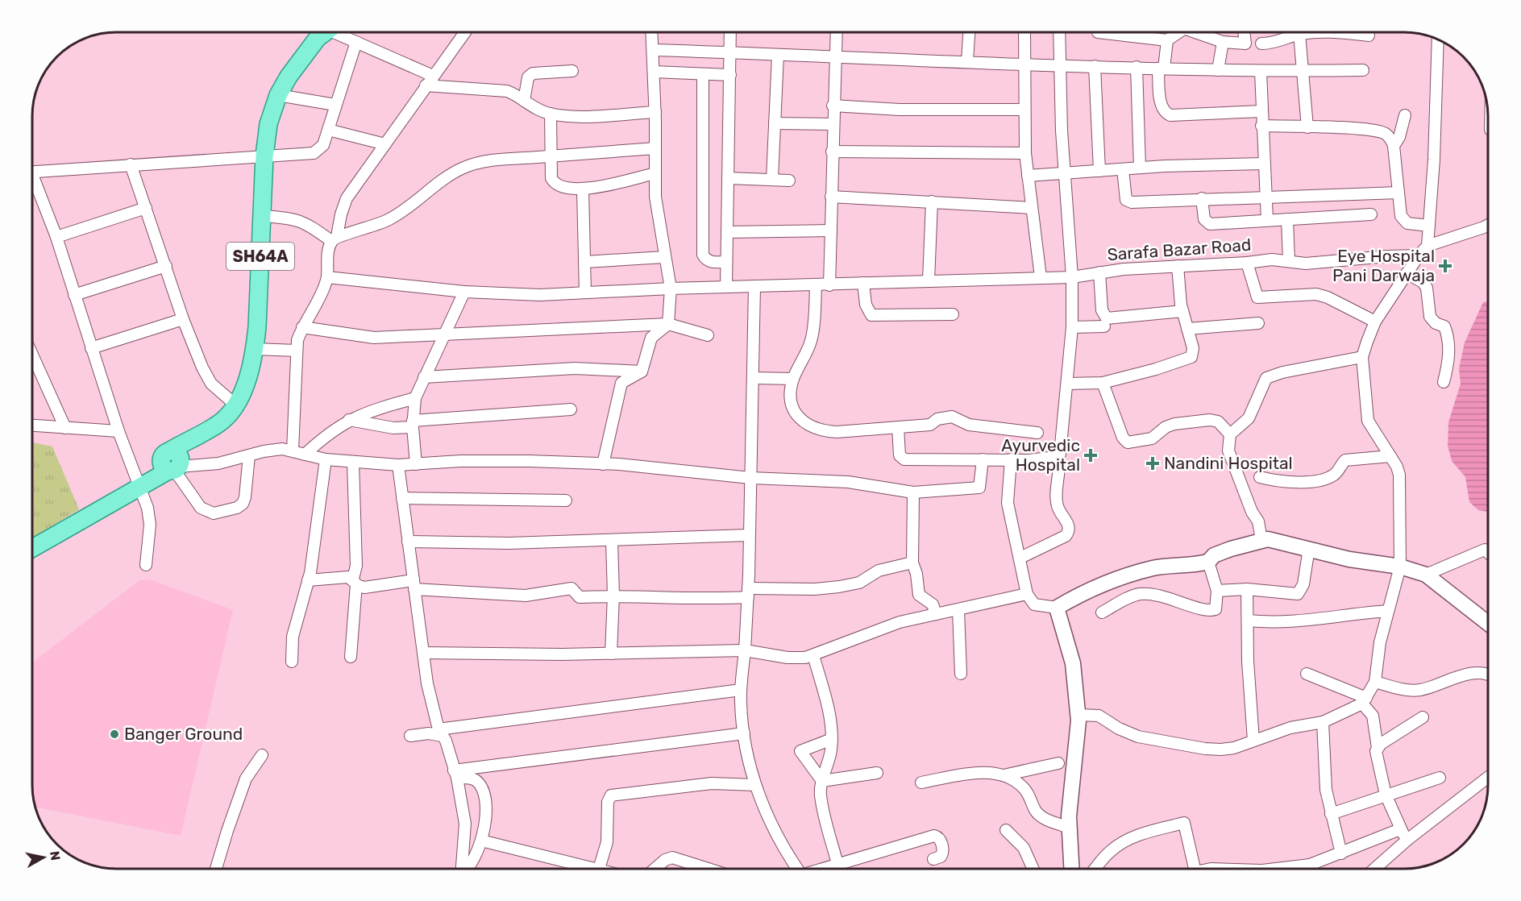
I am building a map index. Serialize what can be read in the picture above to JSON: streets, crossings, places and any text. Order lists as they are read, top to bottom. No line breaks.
{"streets":{"main road":["SH64A"],"street":["Sarafa Bazar Road"]},"places":{"health":["Eye Hospital Pani Darwaja","Ayurvedic Hospital","Nandini Hospital"],"other":["Banger Ground"]},"north":"right"}
